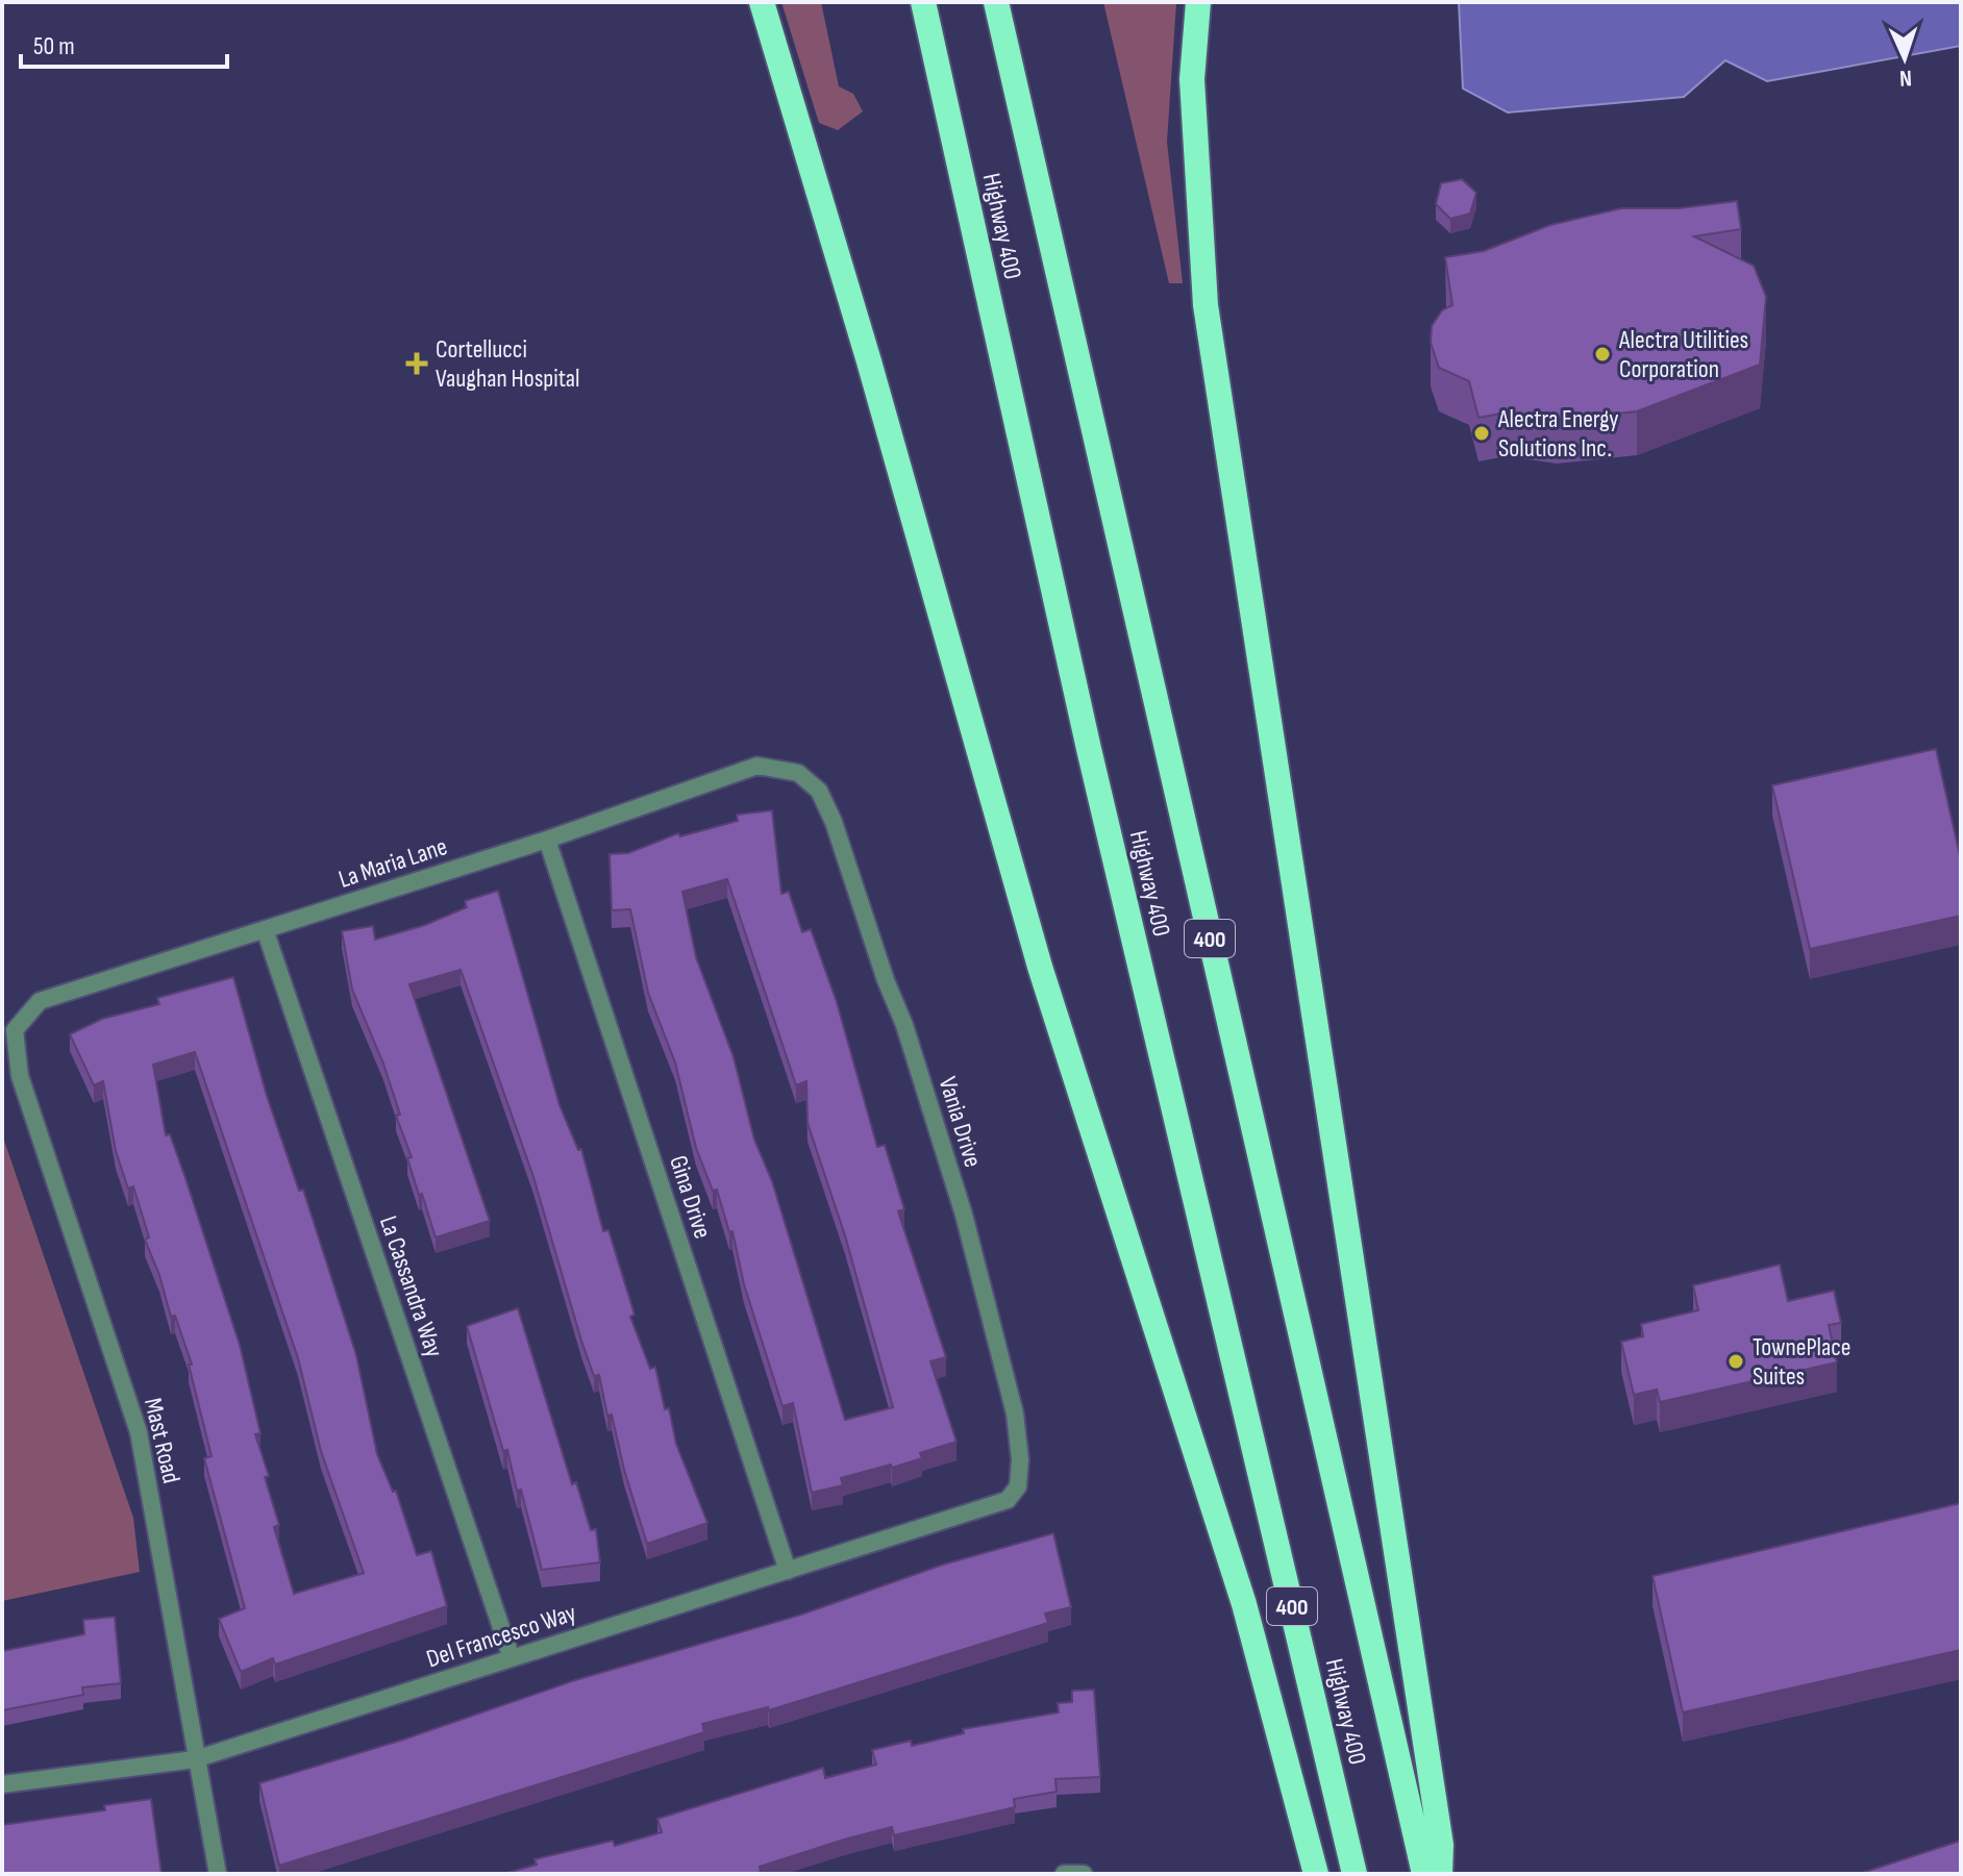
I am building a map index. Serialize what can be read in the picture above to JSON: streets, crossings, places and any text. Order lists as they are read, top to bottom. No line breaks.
{"streets":{"highway":["Highway 400","400"],"street":["La Maria Lane","Vania Drive","Gina Drive","La Cassandra Way","Mast Road","Del Francesco Way"]},"crossings":[["La Maria Lane","Vania Drive"],["La Maria Lane","Gina Drive"],["La Maria Lane","La Cassandra Way"],["La Maria Lane","Mast Road"],["Vania Drive","Del Francesco Way"],["Gina Drive","Del Francesco Way"],["La Cassandra Way","Del Francesco Way"],["Mast Road","Del Francesco Way"]],"places":{"other":["Alectra Utilities Corporation","Alectra Energy Solutions Inc.","TownePlace Suites"],"health":["Cortellucci Vaughan Hospital"]},"scale_bar":"50 m","north":"bottom"}
